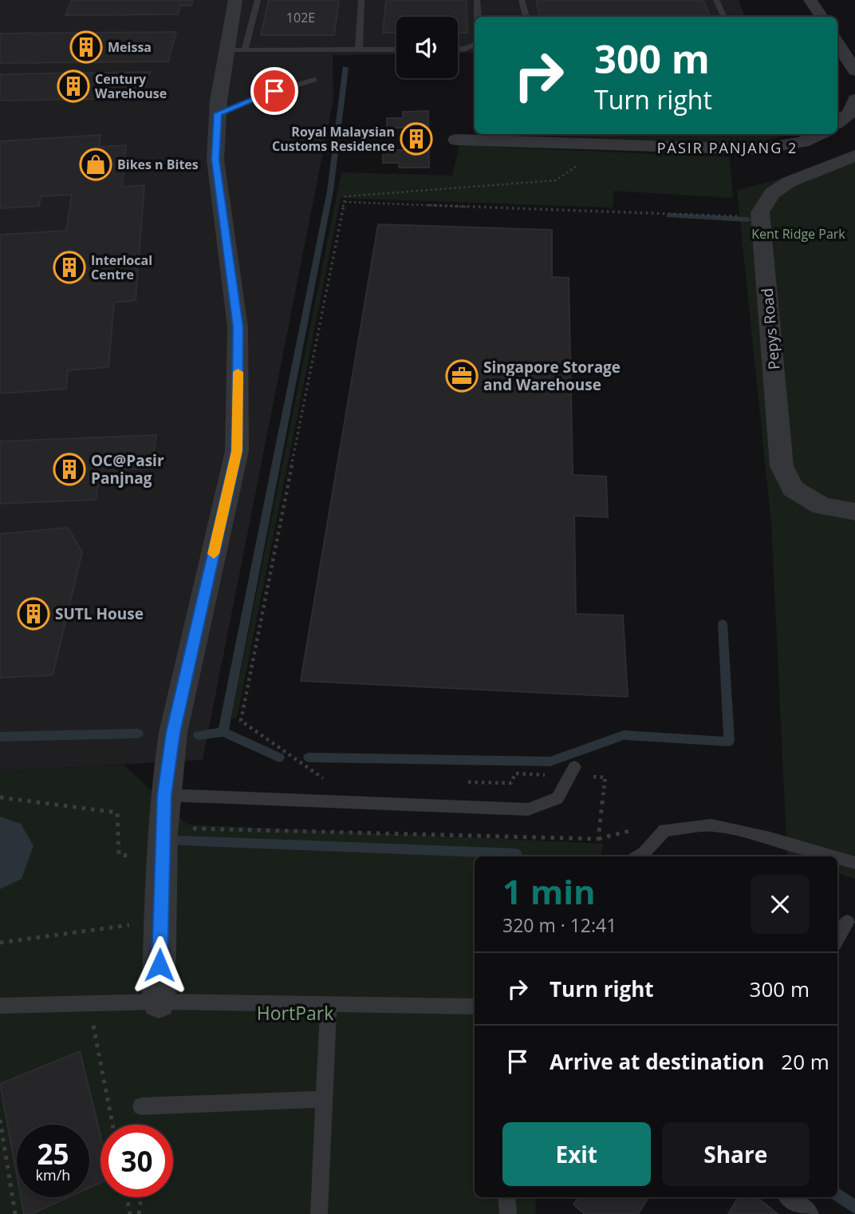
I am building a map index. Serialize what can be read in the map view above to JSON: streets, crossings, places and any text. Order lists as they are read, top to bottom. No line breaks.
{"streets":{"street":["Pepys Road"]},"districts":["PASIR PANJANG 2"],"parks":["Kent Ridge Park","HortPark"],"places":{"building":["Meissa","Century Warehouse","Royal Malaysian Customs Residence","Interlocal Centre","OC@Pasir Panjnag","SUTL House"],"shop":["Bikes n Bites"],"office":["Singapore Storage and Warehouse"]},"house_numbers":["102E"],"page":{"turn":["300 m","Turn right"],"heading":["1 min","320 m · 12:41"],"list":[{"name":"Turn right","value":"300 m"},{"name":"Arrive at destination","value":"20 m"}],"buttons":["Exit","Share"],"speed":"25 km/h","limit":"30"}}
